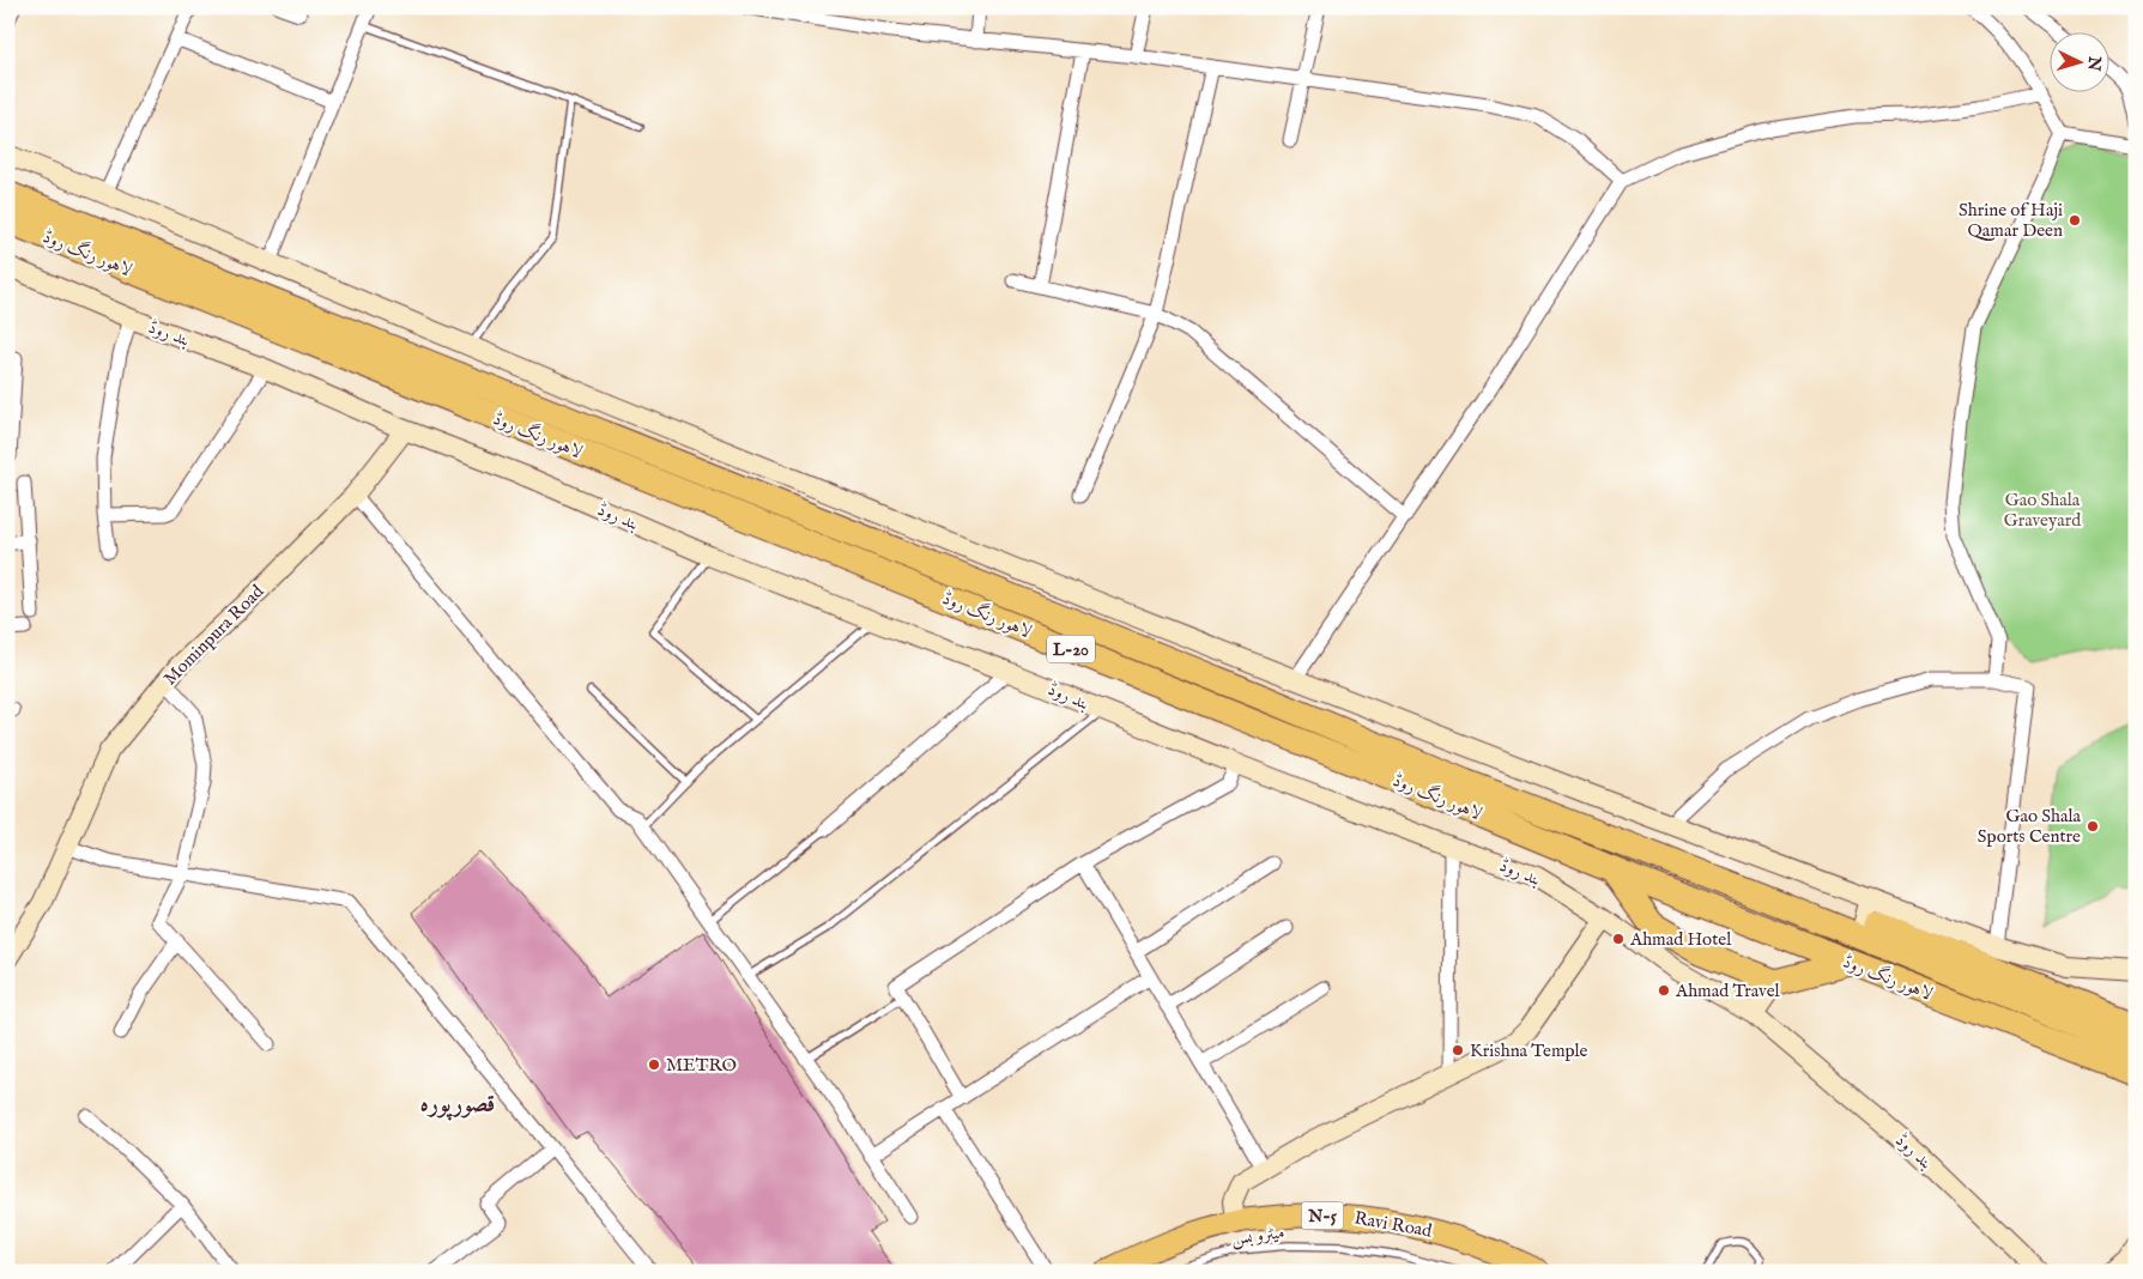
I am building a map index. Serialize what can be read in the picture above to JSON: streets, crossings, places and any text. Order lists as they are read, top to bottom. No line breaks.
{"streets":{"highway":["لاہور رنگ روڈ","L-20"],"main road":["بند روڈ","Mominpura Road","N-5","Ravi Road"],"lane":["میٹرو بس"]},"crossings":[["بند روڈ","Mominpura Road"]],"districts":["قصورپورہ"],"parks":["Gao Shala Graveyard"],"places":["Shrine of Haji Qamar Deen","Gao Shala Sports Centre","Ahmad Hotel","Ahmad Travel","Krishna Temple","METRO"],"north":"right"}
